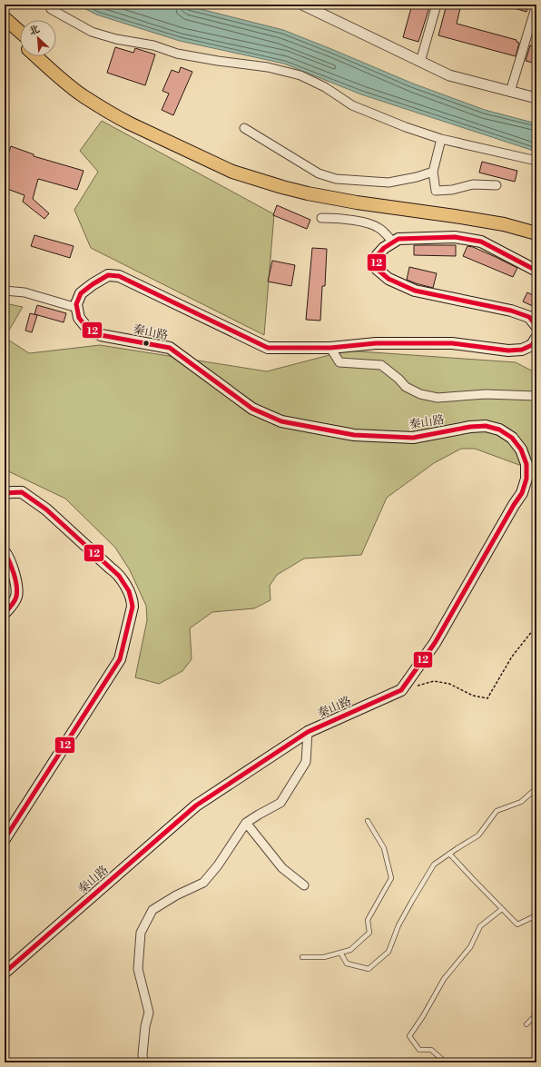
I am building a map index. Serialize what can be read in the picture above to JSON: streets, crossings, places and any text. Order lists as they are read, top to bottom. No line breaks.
{"streets":{"main road":["秦山路"]},"lines":["transit line 12"],"north":"top left"}
